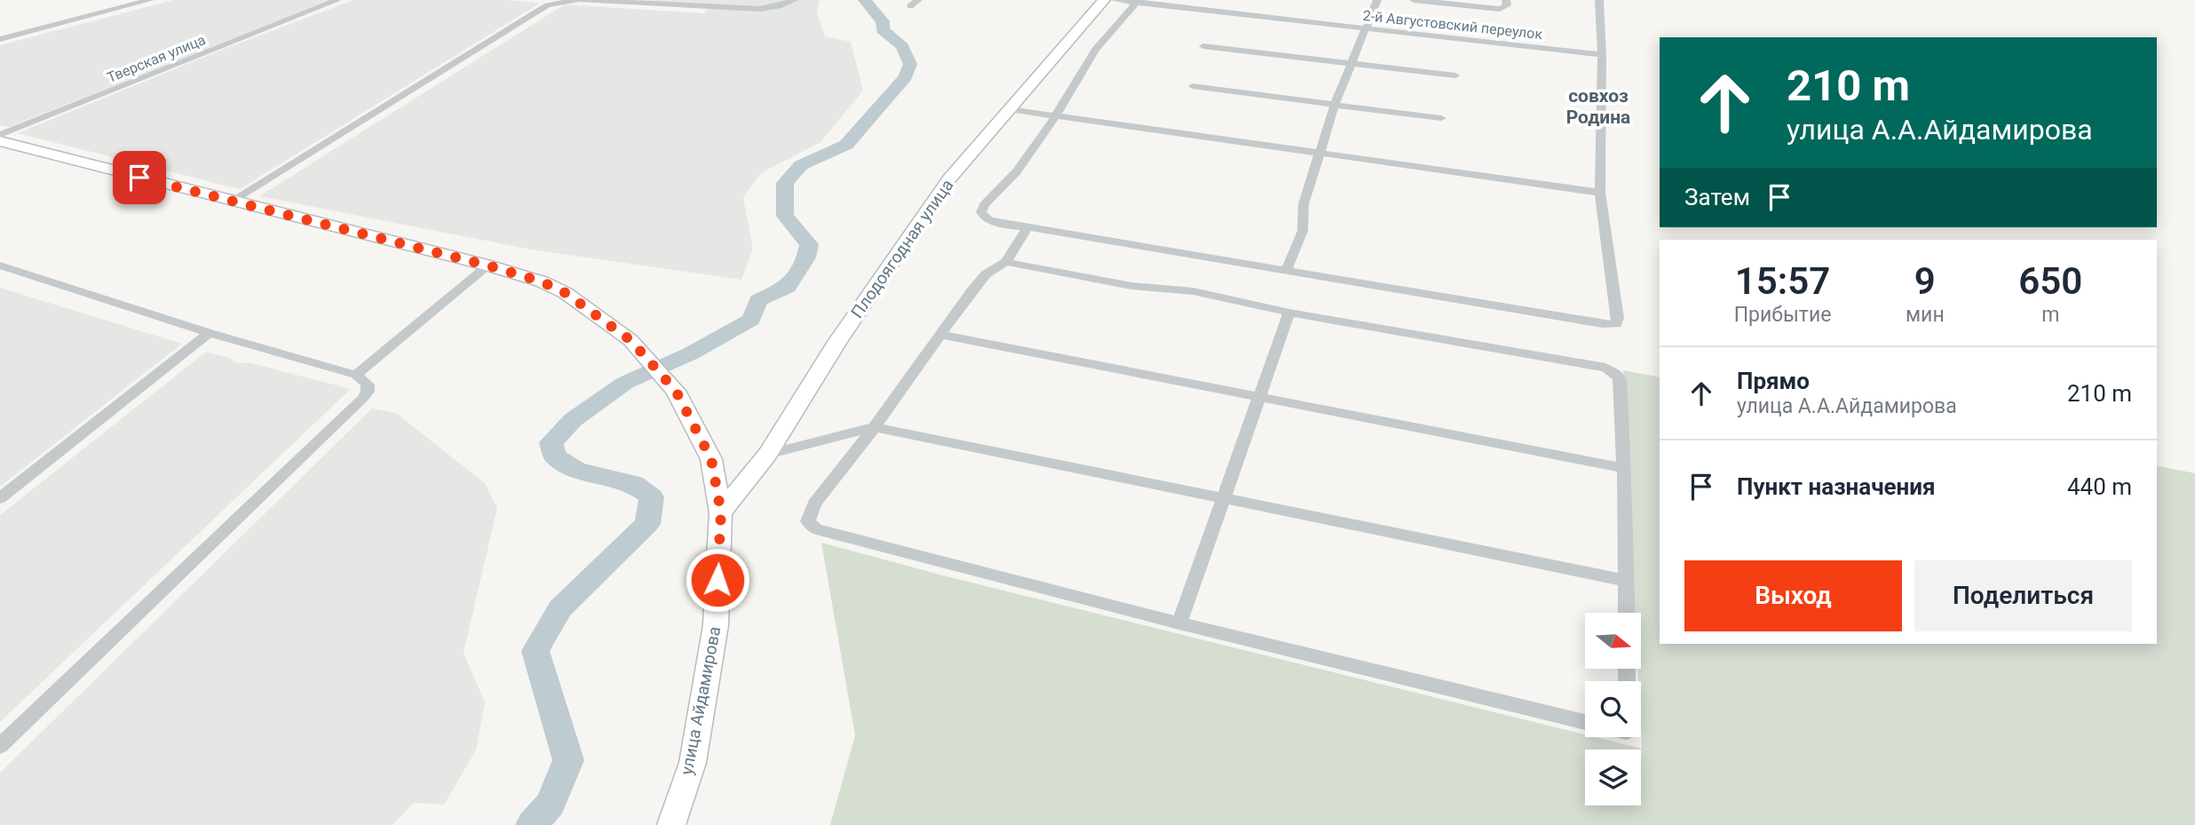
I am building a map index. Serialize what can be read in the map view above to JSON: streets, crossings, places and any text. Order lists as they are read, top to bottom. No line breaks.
{"streets":{"main road":["Плодоягодная улица","улица Айдамирова"],"street":["2-й Августовский переулок","Тверская улица"]},"crossings":[["Плодоягодная улица","улица Айдамирова"]],"districts":["совхоз Родина"],"north":"right","page":{"turn":["210 m","улица А.А.Айдамирова"],"then":"Затем","eta":["15:57","Прибытие","9","мин","650","m"],"list":[{"name":"Прямо","note":"улица А.А.Айдамирова","value":"210 m"},{"name":"Пункт назначения","value":"440 m"}],"buttons":["Выход","Поделиться"]}}
